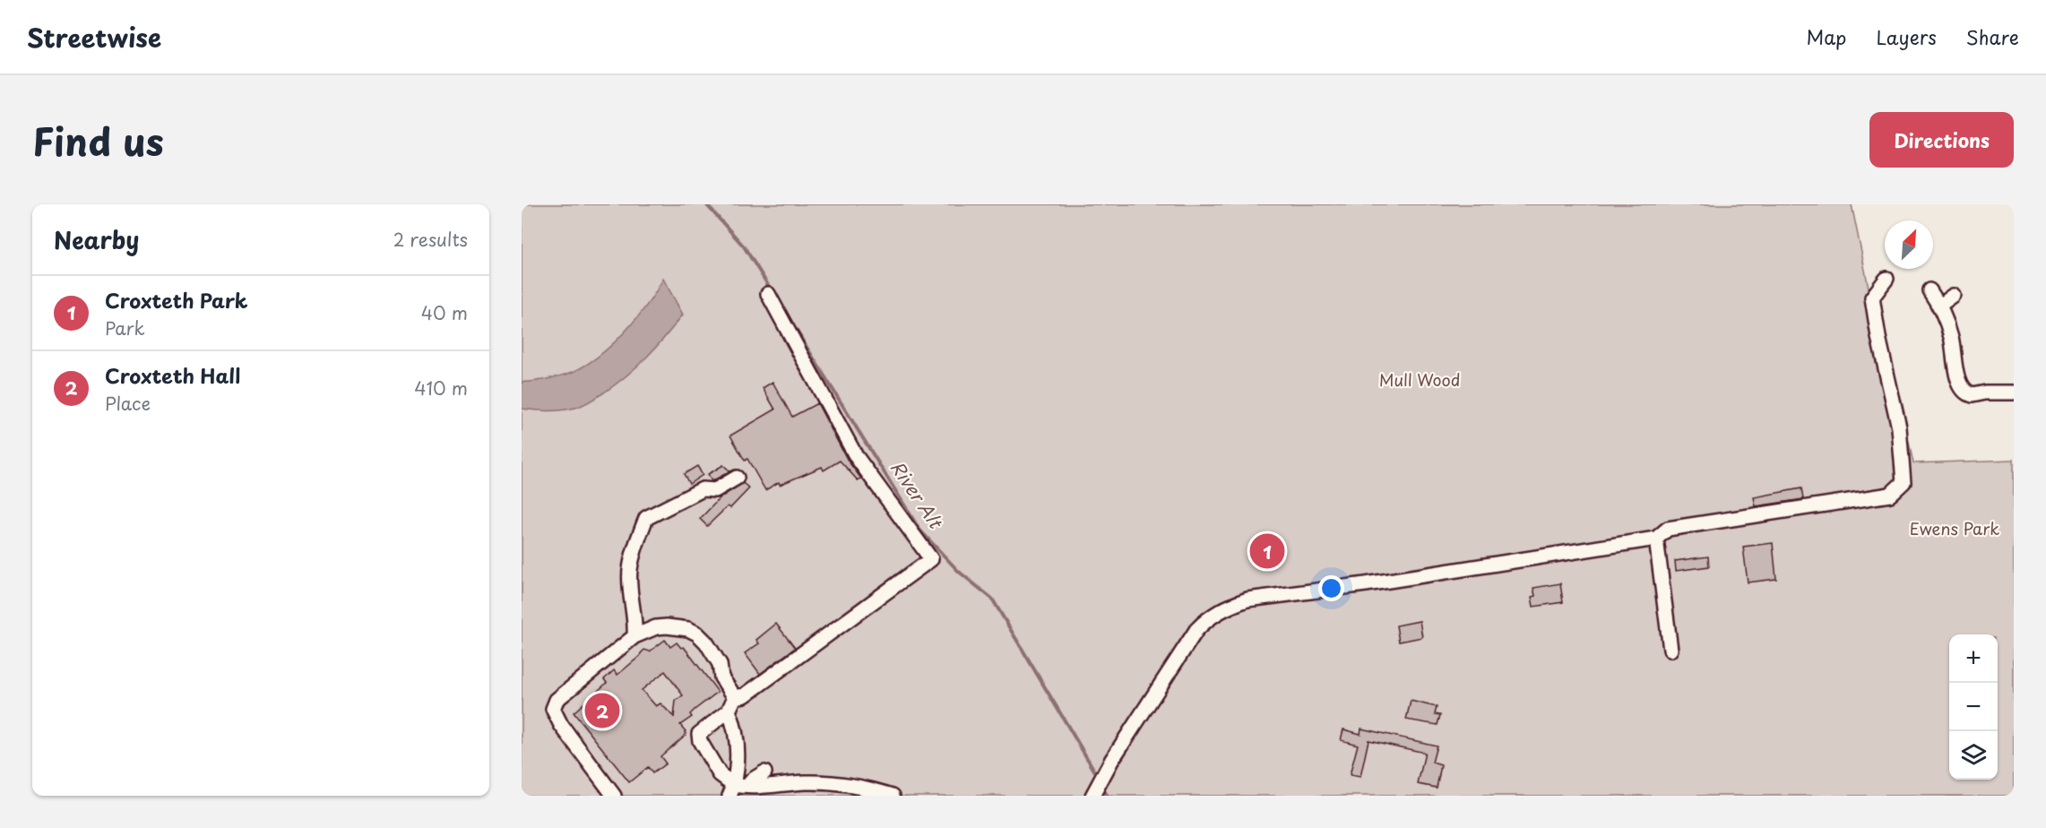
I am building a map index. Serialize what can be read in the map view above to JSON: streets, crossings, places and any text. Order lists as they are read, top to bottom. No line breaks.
{"water":["River Alt"],"parks":["Mull Wood","Ewens Park"],"north":"top right","page":{"header":"Streetwise","nav":["Map","Layers","Share"],"title":"Find us","buttons":"Directions","heading":["Nearby","2 results"],"list":[{"mark":"1","name":"Croxteth Park","note":"Park","value":"40 m"},{"mark":"2","name":"Croxteth Hall","note":"Place","value":"410 m"}],"pins":["1","2"],"map_buttons":["+","−"]}}
